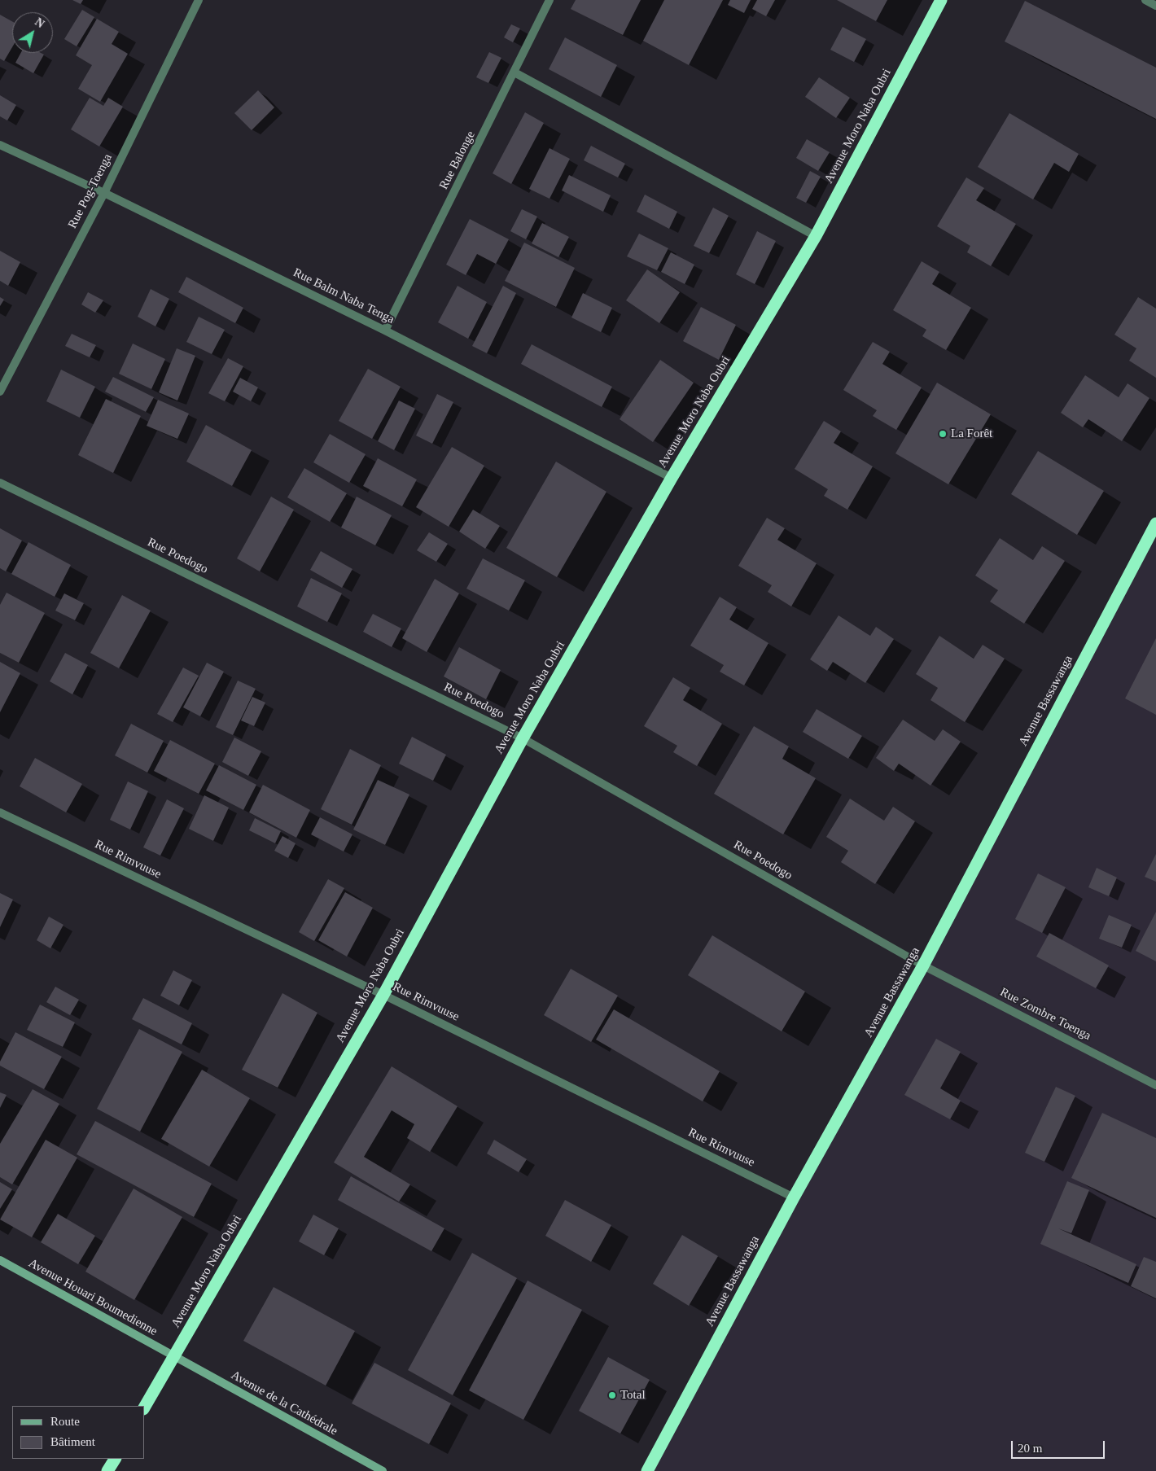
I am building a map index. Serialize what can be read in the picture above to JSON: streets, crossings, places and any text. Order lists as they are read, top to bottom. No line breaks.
{"streets":{"highway":["Avenue Moro Naba Oubri","Avenue Bassawanga"],"main road":["Avenue Houari Boumedienne","Avenue de la Cathédrale"],"street":["Rue Balonge","Rue Pog-Toenga","Rue Balm Naba Tenga","Rue Poedogo","Rue Rimvuuse","Rue Zombre Toenga"]},"crossings":[["Avenue Moro Naba Oubri","Rue Balm Naba Tenga"],["Avenue Moro Naba Oubri","Rue Poedogo"],["Avenue Moro Naba Oubri","Rue Rimvuuse"],["Avenue Moro Naba Oubri","Avenue Houari Boumedienne"],["Avenue Moro Naba Oubri","Avenue de la Cathédrale"],["Rue Balonge","Rue Balm Naba Tenga"],["Rue Pog-Toenga","Rue Balm Naba Tenga"],["Rue Poedogo","Avenue Bassawanga"],["Rue Poedogo","Rue Zombre Toenga"],["Avenue Bassawanga","Rue Rimvuuse"],["Avenue Bassawanga","Rue Zombre Toenga"],["Avenue Houari Boumedienne","Avenue de la Cathédrale"]],"places":["La Forêt","Total"],"legend":["Route","Bâtiment"],"scale_bar":"20 m","north":"top right"}
